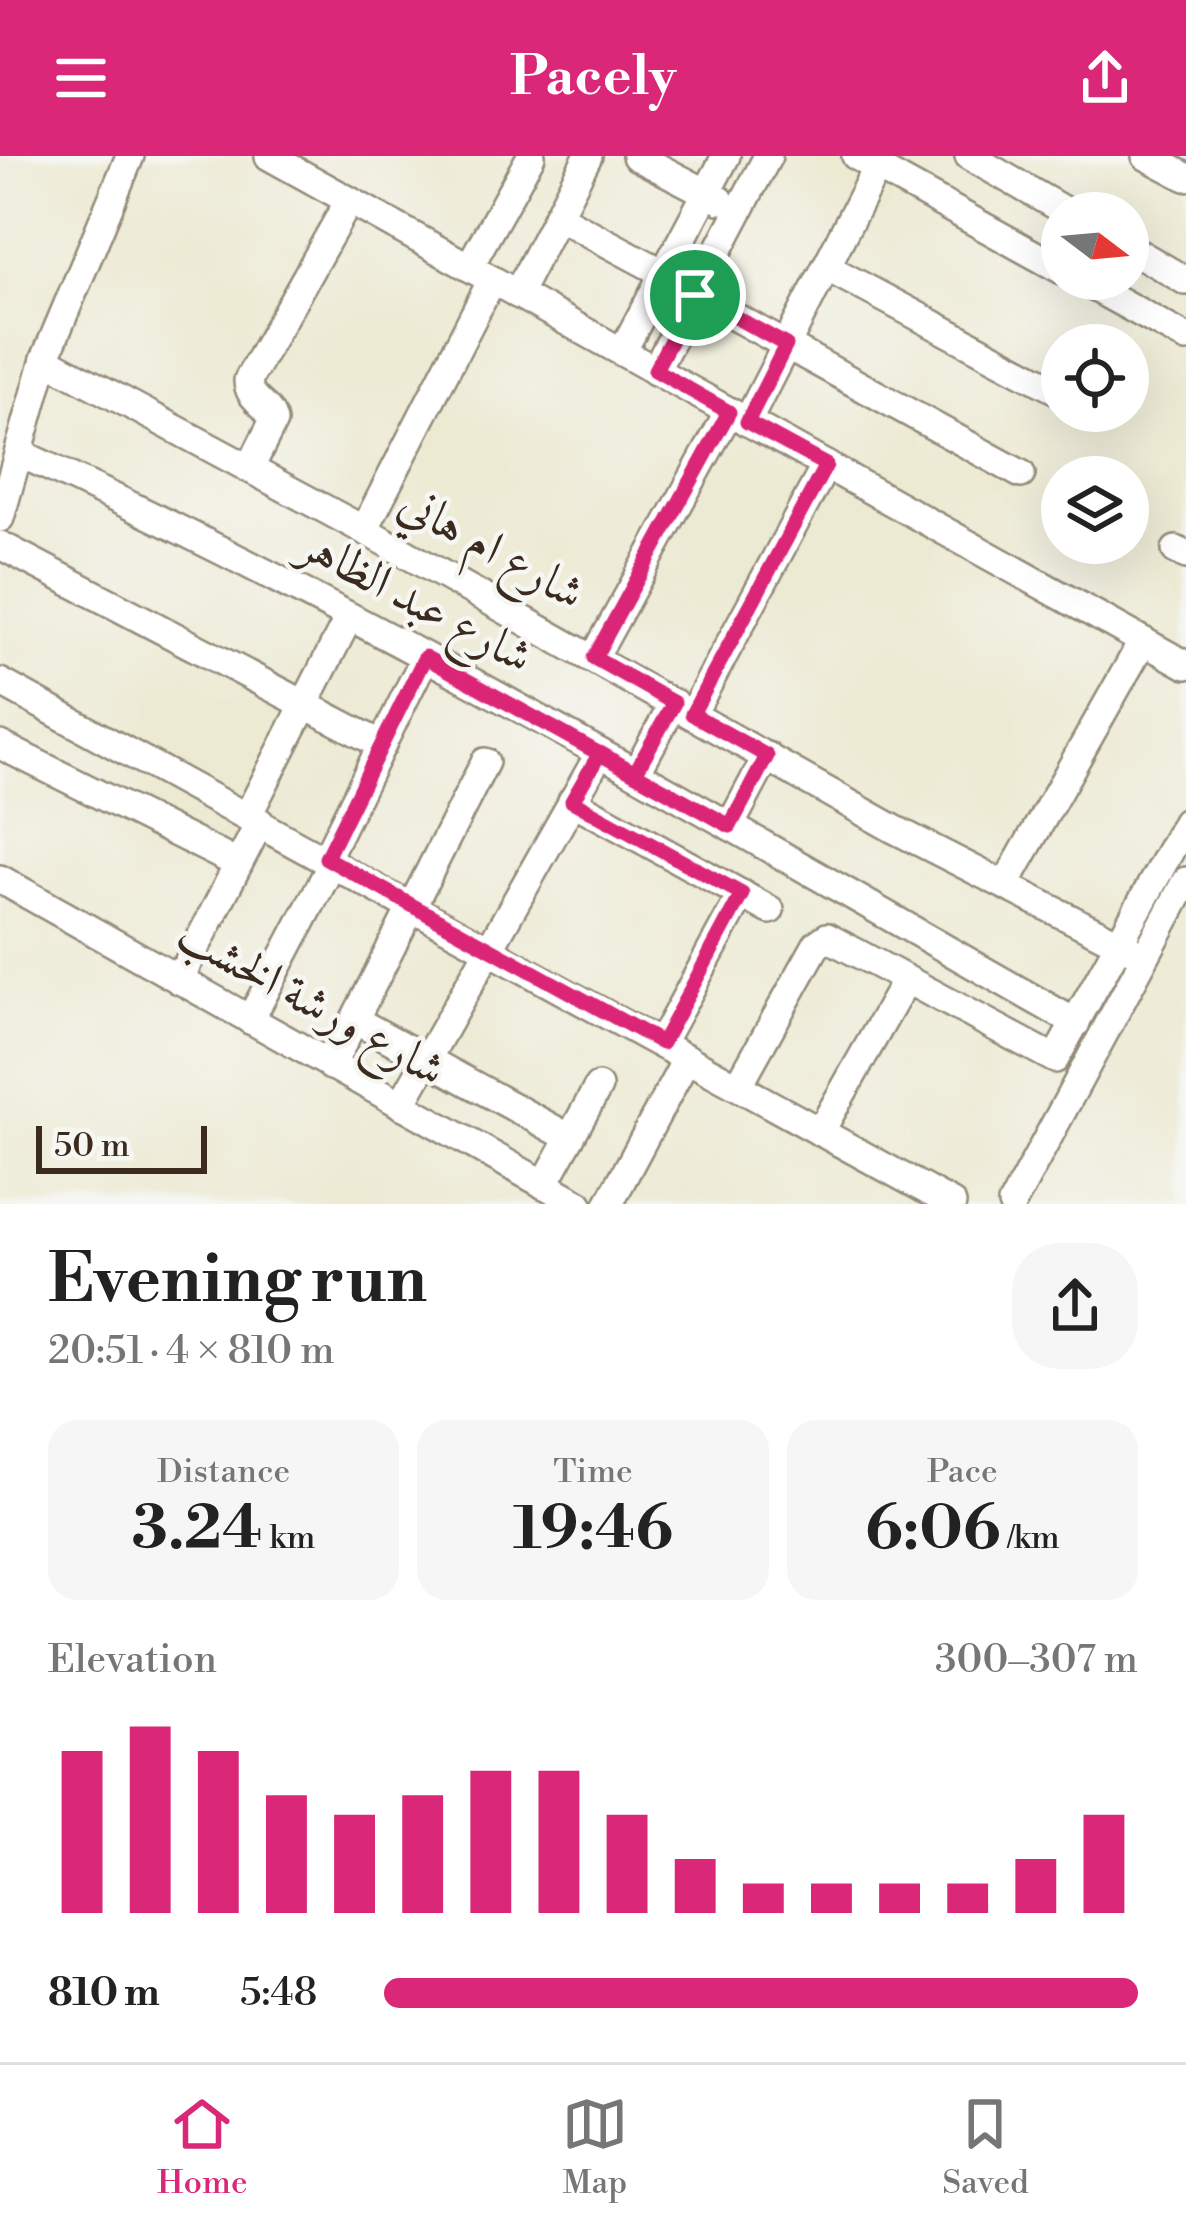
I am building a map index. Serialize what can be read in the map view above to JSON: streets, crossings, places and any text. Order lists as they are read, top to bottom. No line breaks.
{"streets":{"street":["شارع ام هاني","شارع عبد الظاهر","شارع ورشة الخشب"]},"scale_bar":"50 m","north":"right","page":{"header":"Pacely","scale":"50 m","heading":["Evening run","20:51 · 4 × 810 m"],"stats":[["Distance","3.24 km"],["Time","19:46"],["Pace","6:06 /km"]],"chart":["Elevation","300–307 m"],"list":[{"name":"810 m","note":"5:48"}],"tabs":["Home","Map","Saved"]}}
